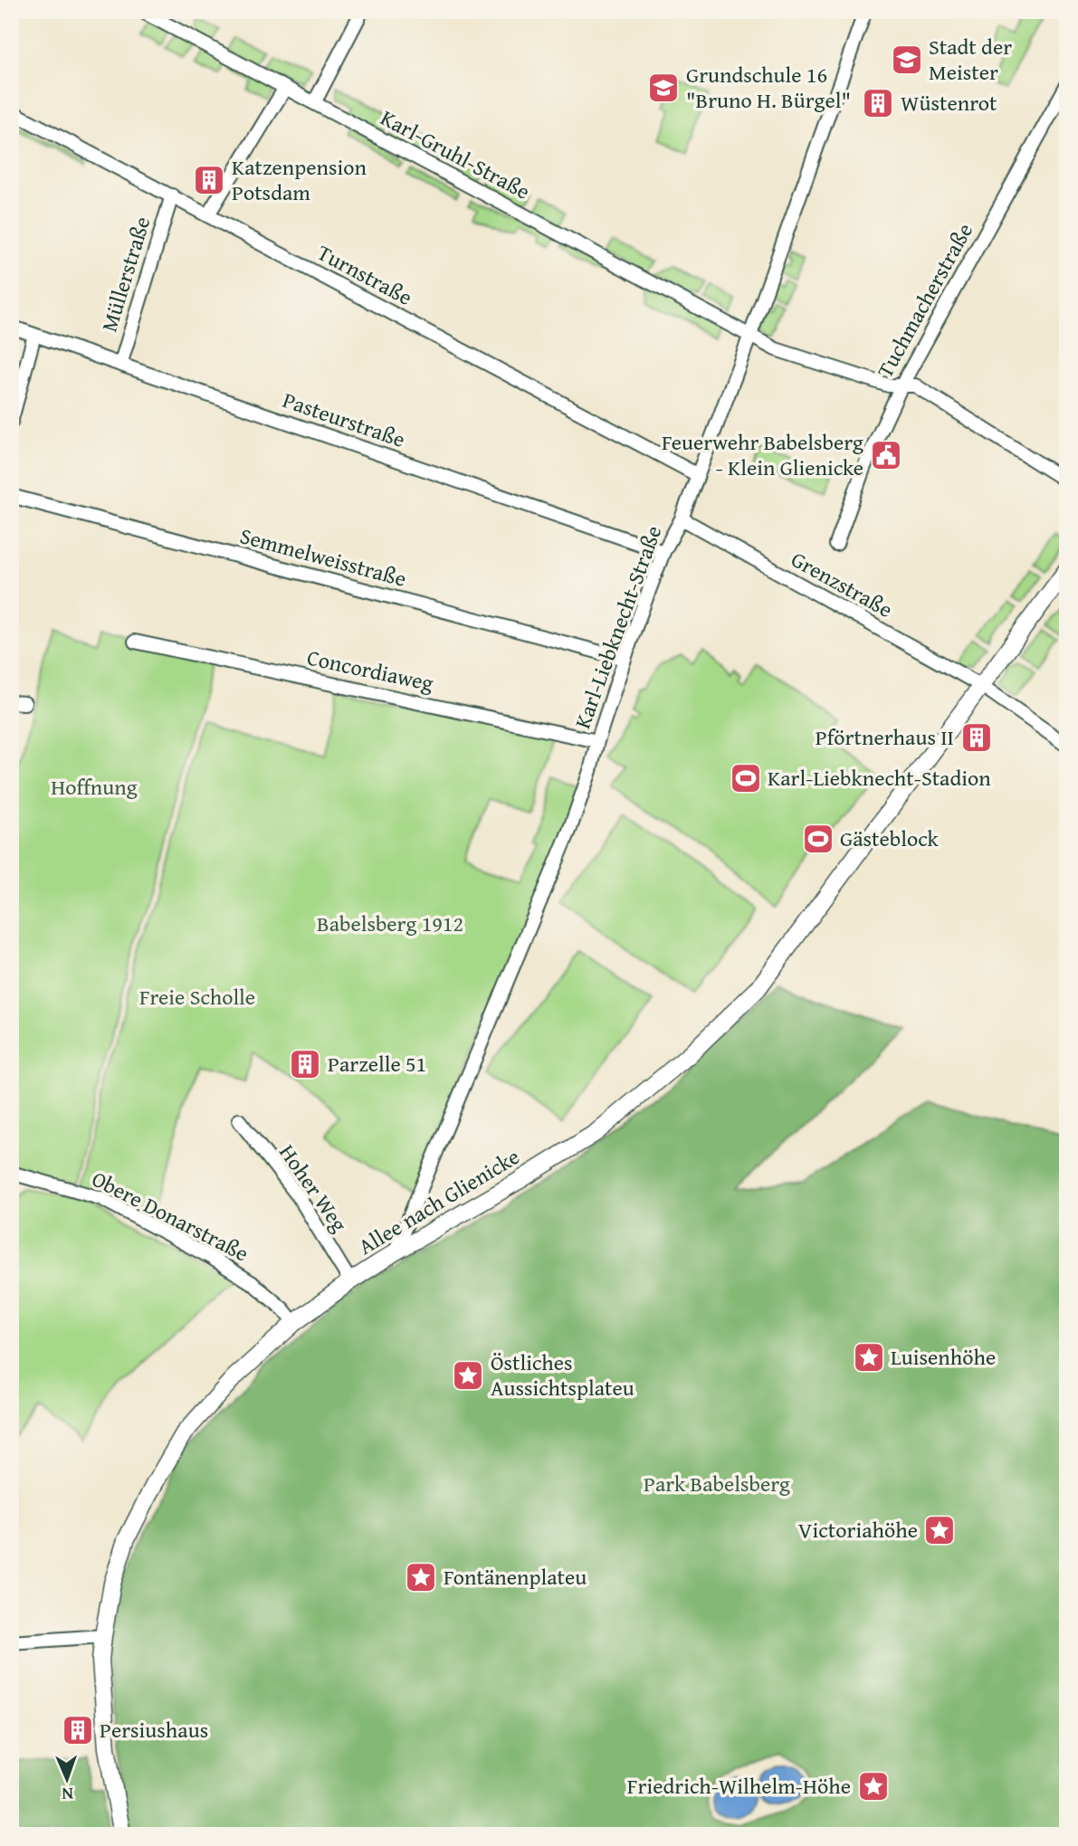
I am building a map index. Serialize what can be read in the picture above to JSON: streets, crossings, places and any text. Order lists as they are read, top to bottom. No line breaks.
{"streets":{"street":["Karl-Gruhl-Straße","Müllerstraße","Turnstraße","Tuchmacherstraße","Pasteurstraße","Semmelweisstraße","Grenzstraße","Karl-Liebknecht-Straße","Concordiaweg","Hoher Weg","Allee nach Glienicke","Obere Donarstraße"]},"crossings":[["Karl-Gruhl-Straße","Tuchmacherstraße"],["Karl-Gruhl-Straße","Karl-Liebknecht-Straße"],["Müllerstraße","Turnstraße"],["Müllerstraße","Pasteurstraße"],["Turnstraße","Karl-Liebknecht-Straße"],["Pasteurstraße","Karl-Liebknecht-Straße"],["Semmelweisstraße","Karl-Liebknecht-Straße"],["Grenzstraße","Karl-Liebknecht-Straße"],["Grenzstraße","Allee nach Glienicke"],["Karl-Liebknecht-Straße","Concordiaweg"],["Karl-Liebknecht-Straße","Allee nach Glienicke"],["Hoher Weg","Allee nach Glienicke"],["Allee nach Glienicke","Obere Donarstraße"]],"parks":["Hoffnung","Babelsberg 1912","Freie Scholle","Park Babelsberg"],"places":{"school or university":["Stadt der Meister","Grundschule 16 \"Bruno H. Bürgel\""],"building":["Wüstenrot","Katzenpension Potsdam","Pförtnerhaus II","Parzelle 51","Persiushaus"],"public building":["Feuerwehr Babelsberg - Klein Glienicke"],"sports":["Karl-Liebknecht-Stadion","Gästeblock"],"place":["Luisenhöhe","Östliches Aussichtsplateu","Victoriahöhe","Fontänenplateu","Friedrich-Wilhelm-Höhe"]},"north":"bottom"}
